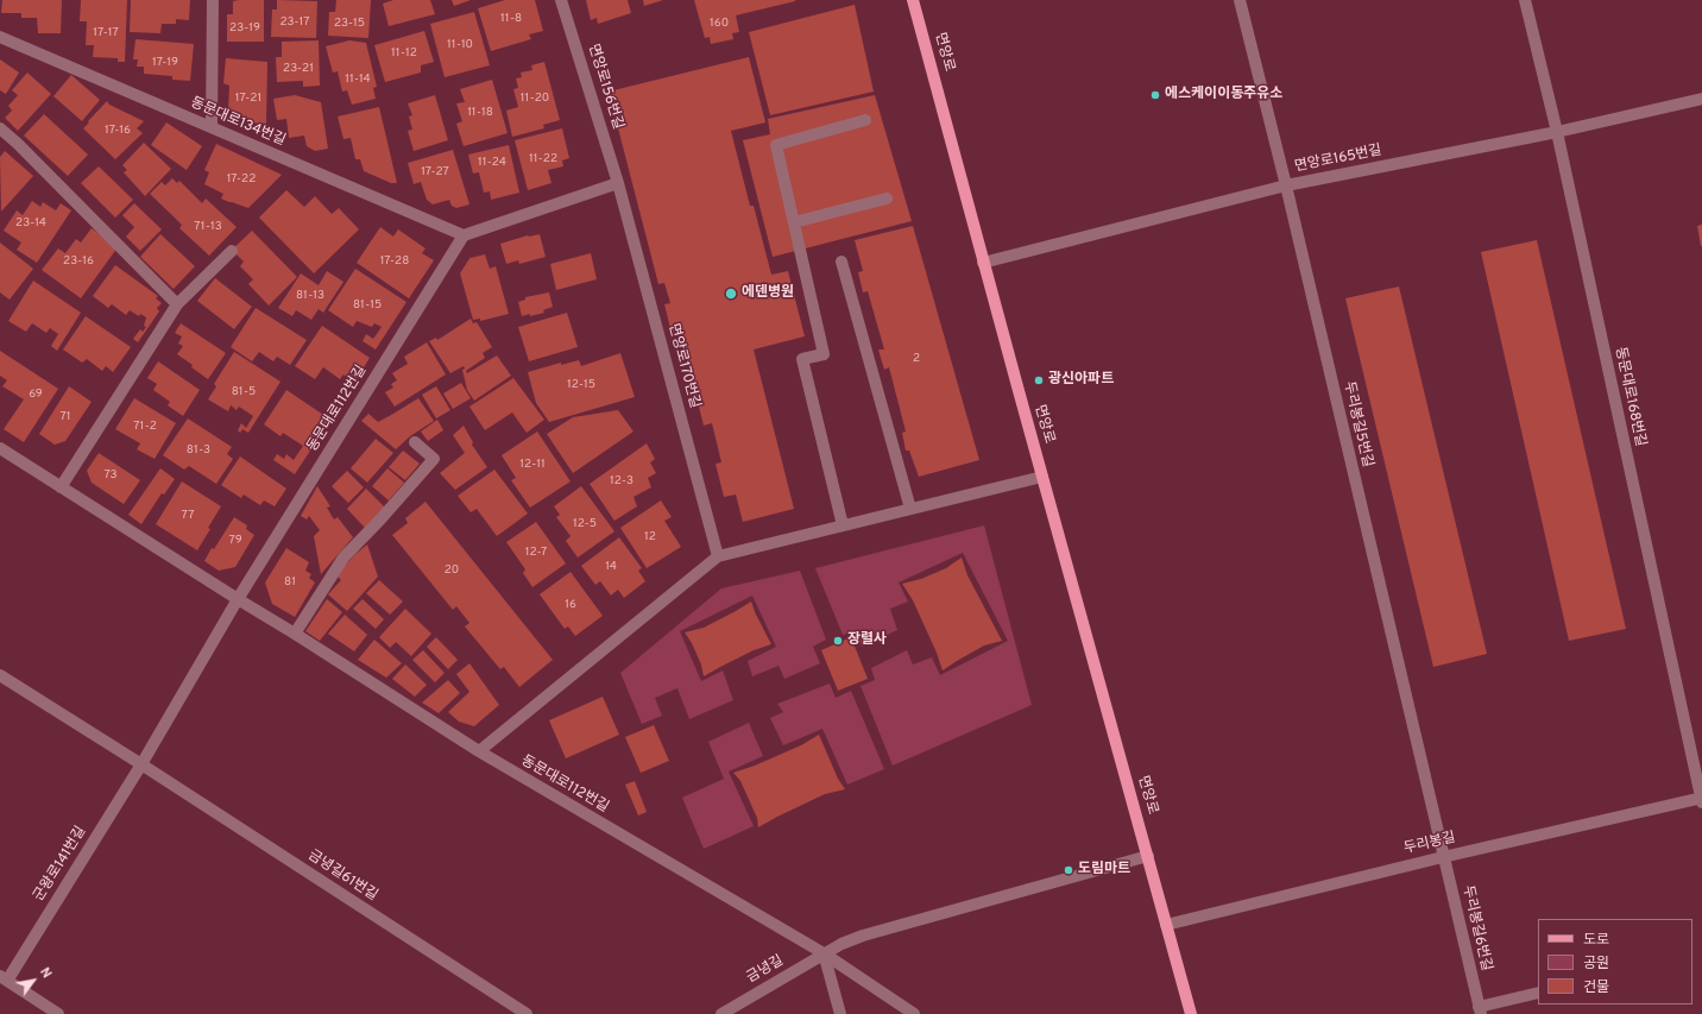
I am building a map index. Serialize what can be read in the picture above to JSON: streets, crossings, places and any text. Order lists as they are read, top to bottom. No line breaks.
{"streets":{"main road":["면앙로"],"street":["면앙로156번길","동문대로134번길","면앙로165번길","면앙로170번길","동문대로168번길","동문대로112번길","두리봉길5번길","두리봉길","군왕로141번길","금녕길61번길","두리봉길6번길","금녕길"]},"crossings":[["면앙로","면앙로165번길"],["면앙로","두리봉길"],["면앙로156번길","면앙로170번길"],["동문대로134번길","동문대로112번길"],["면앙로165번길","동문대로168번길"],["면앙로165번길","두리봉길5번길"],["동문대로168번길","두리봉길"],["동문대로112번길","금녕길"],["두리봉길5번길","두리봉길"],["두리봉길5번길","두리봉길6번길"],["두리봉길","두리봉길6번길"],["군왕로141번길","금녕길61번길"]],"places":["에스케이이동주유소","에덴병원","광신아파트","장렬사","도림마트"],"house_numbers":["11-8","23-17","23-15","160","23-19","17-17","11-10","11-12","17-19","23-21","11-14","17-21","11-20","11-18","17-16","11-22","11-24","17-27","17-22","23-14","71-13","23-16","17-28","81-13","81-15","2","12-15","81-5","69","71","71-2","81-3","12-11","73","12-3","77","12-5","12","79","12-7","14","20","81","16"],"legend":["도로","공원","건물"],"north":"top right"}
